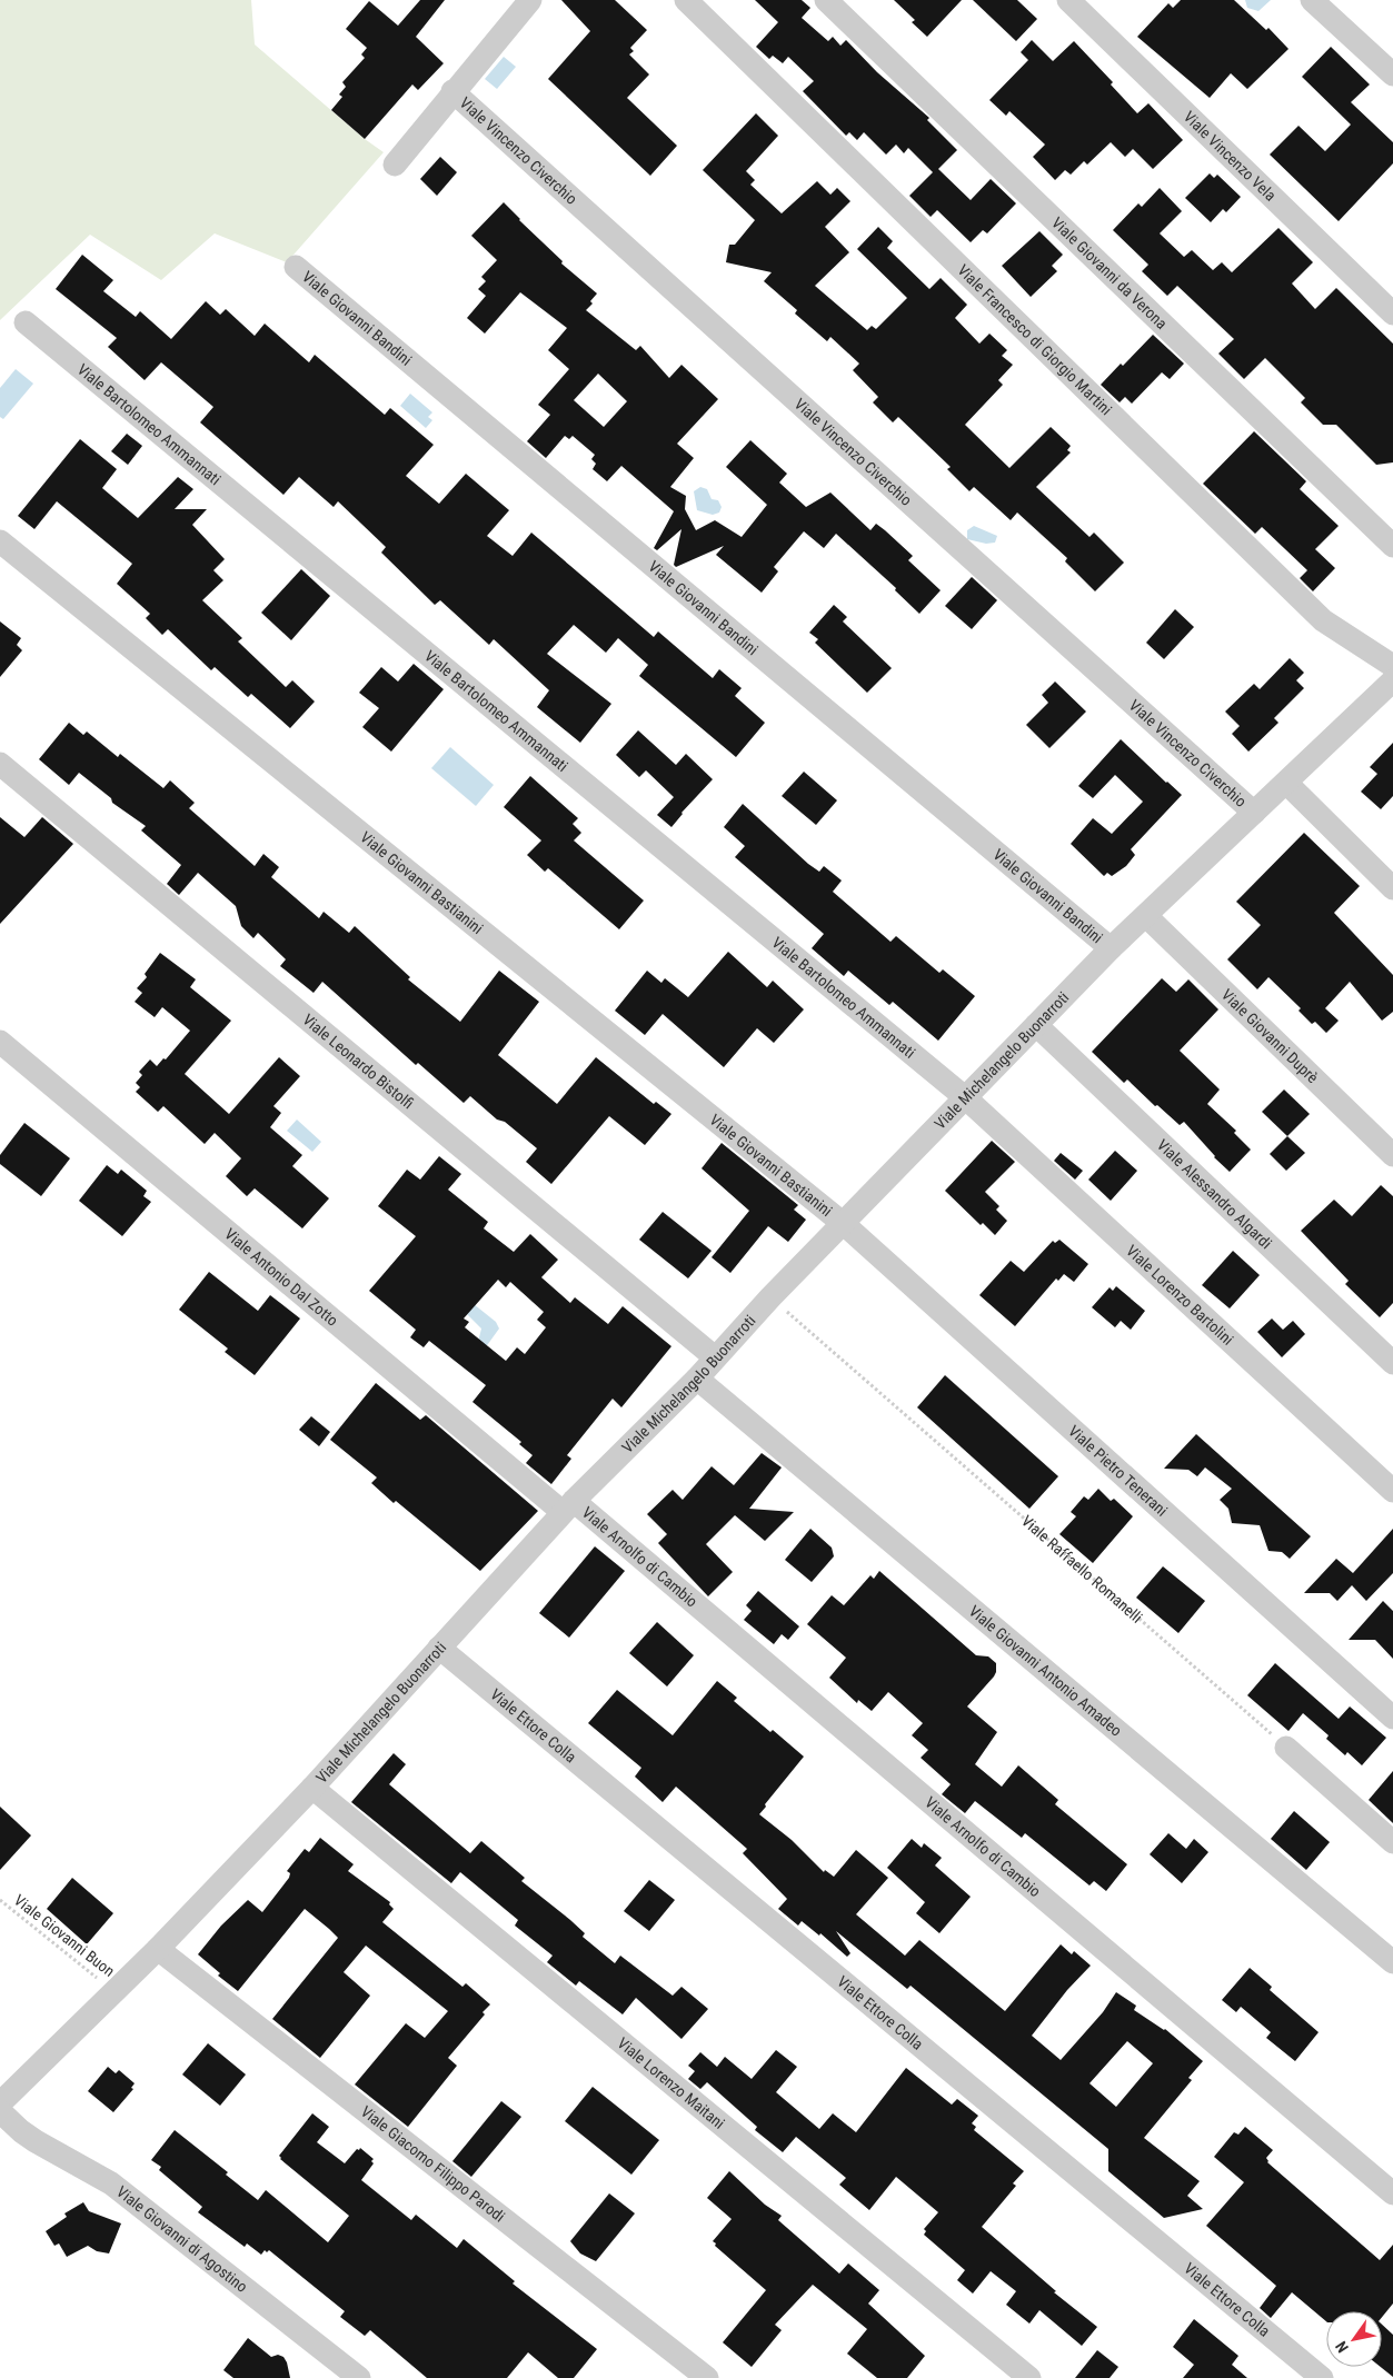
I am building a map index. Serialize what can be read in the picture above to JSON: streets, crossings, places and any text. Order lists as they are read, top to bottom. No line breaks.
{"streets":{"street":["Viale Vincenzo Civerchio","Viale Vincenzo Vela","Viale Giovanni da Verona","Viale Giovanni Bandini","Viale Francesco di Giorgio Martini","Viale Bartolomeo Ammannati","Viale Giovanni Bastianini","Viale Giovanni Duprè","Viale Michelangelo Buonarroti","Viale Leonardo Bistolfi","Viale Alessandro Algardi","Viale Antonio Dal Zotto","Viale Lorenzo Bartolini","Viale Pietro Tenerani","Viale Arnolfo di Cambio","Viale Giovanni Antonio Amadeo","Viale Ettore Colla","Viale Lorenzo Maitani","Viale Giacomo Filippo Parodi","Viale Giovanni di Agostino"],"path":["Viale Raffaello Romanelli","Viale Giovanni Buon"]},"crossings":[["Viale Vincenzo Civerchio","Viale Michelangelo Buonarroti"],["Viale Giovanni Bandini","Viale Michelangelo Buonarroti"],["Viale Bartolomeo Ammannati","Viale Michelangelo Buonarroti"],["Viale Bartolomeo Ammannati","Viale Lorenzo Bartolini"],["Viale Giovanni Bastianini","Viale Michelangelo Buonarroti"],["Viale Giovanni Bastianini","Viale Pietro Tenerani"],["Viale Giovanni Duprè","Viale Michelangelo Buonarroti"],["Viale Michelangelo Buonarroti","Viale Leonardo Bistolfi"],["Viale Michelangelo Buonarroti","Viale Alessandro Algardi"],["Viale Michelangelo Buonarroti","Viale Antonio Dal Zotto"],["Viale Michelangelo Buonarroti","Viale Lorenzo Bartolini"],["Viale Michelangelo Buonarroti","Viale Pietro Tenerani"],["Viale Michelangelo Buonarroti","Viale Arnolfo di Cambio"],["Viale Michelangelo Buonarroti","Viale Raffaello Romanelli"],["Viale Michelangelo Buonarroti","Viale Giovanni Antonio Amadeo"],["Viale Michelangelo Buonarroti","Viale Ettore Colla"],["Viale Michelangelo Buonarroti","Viale Giovanni Buon"],["Viale Michelangelo Buonarroti","Viale Lorenzo Maitani"],["Viale Michelangelo Buonarroti","Viale Giacomo Filippo Parodi"],["Viale Antonio Dal Zotto","Viale Arnolfo di Cambio"]],"north":"bottom left"}
